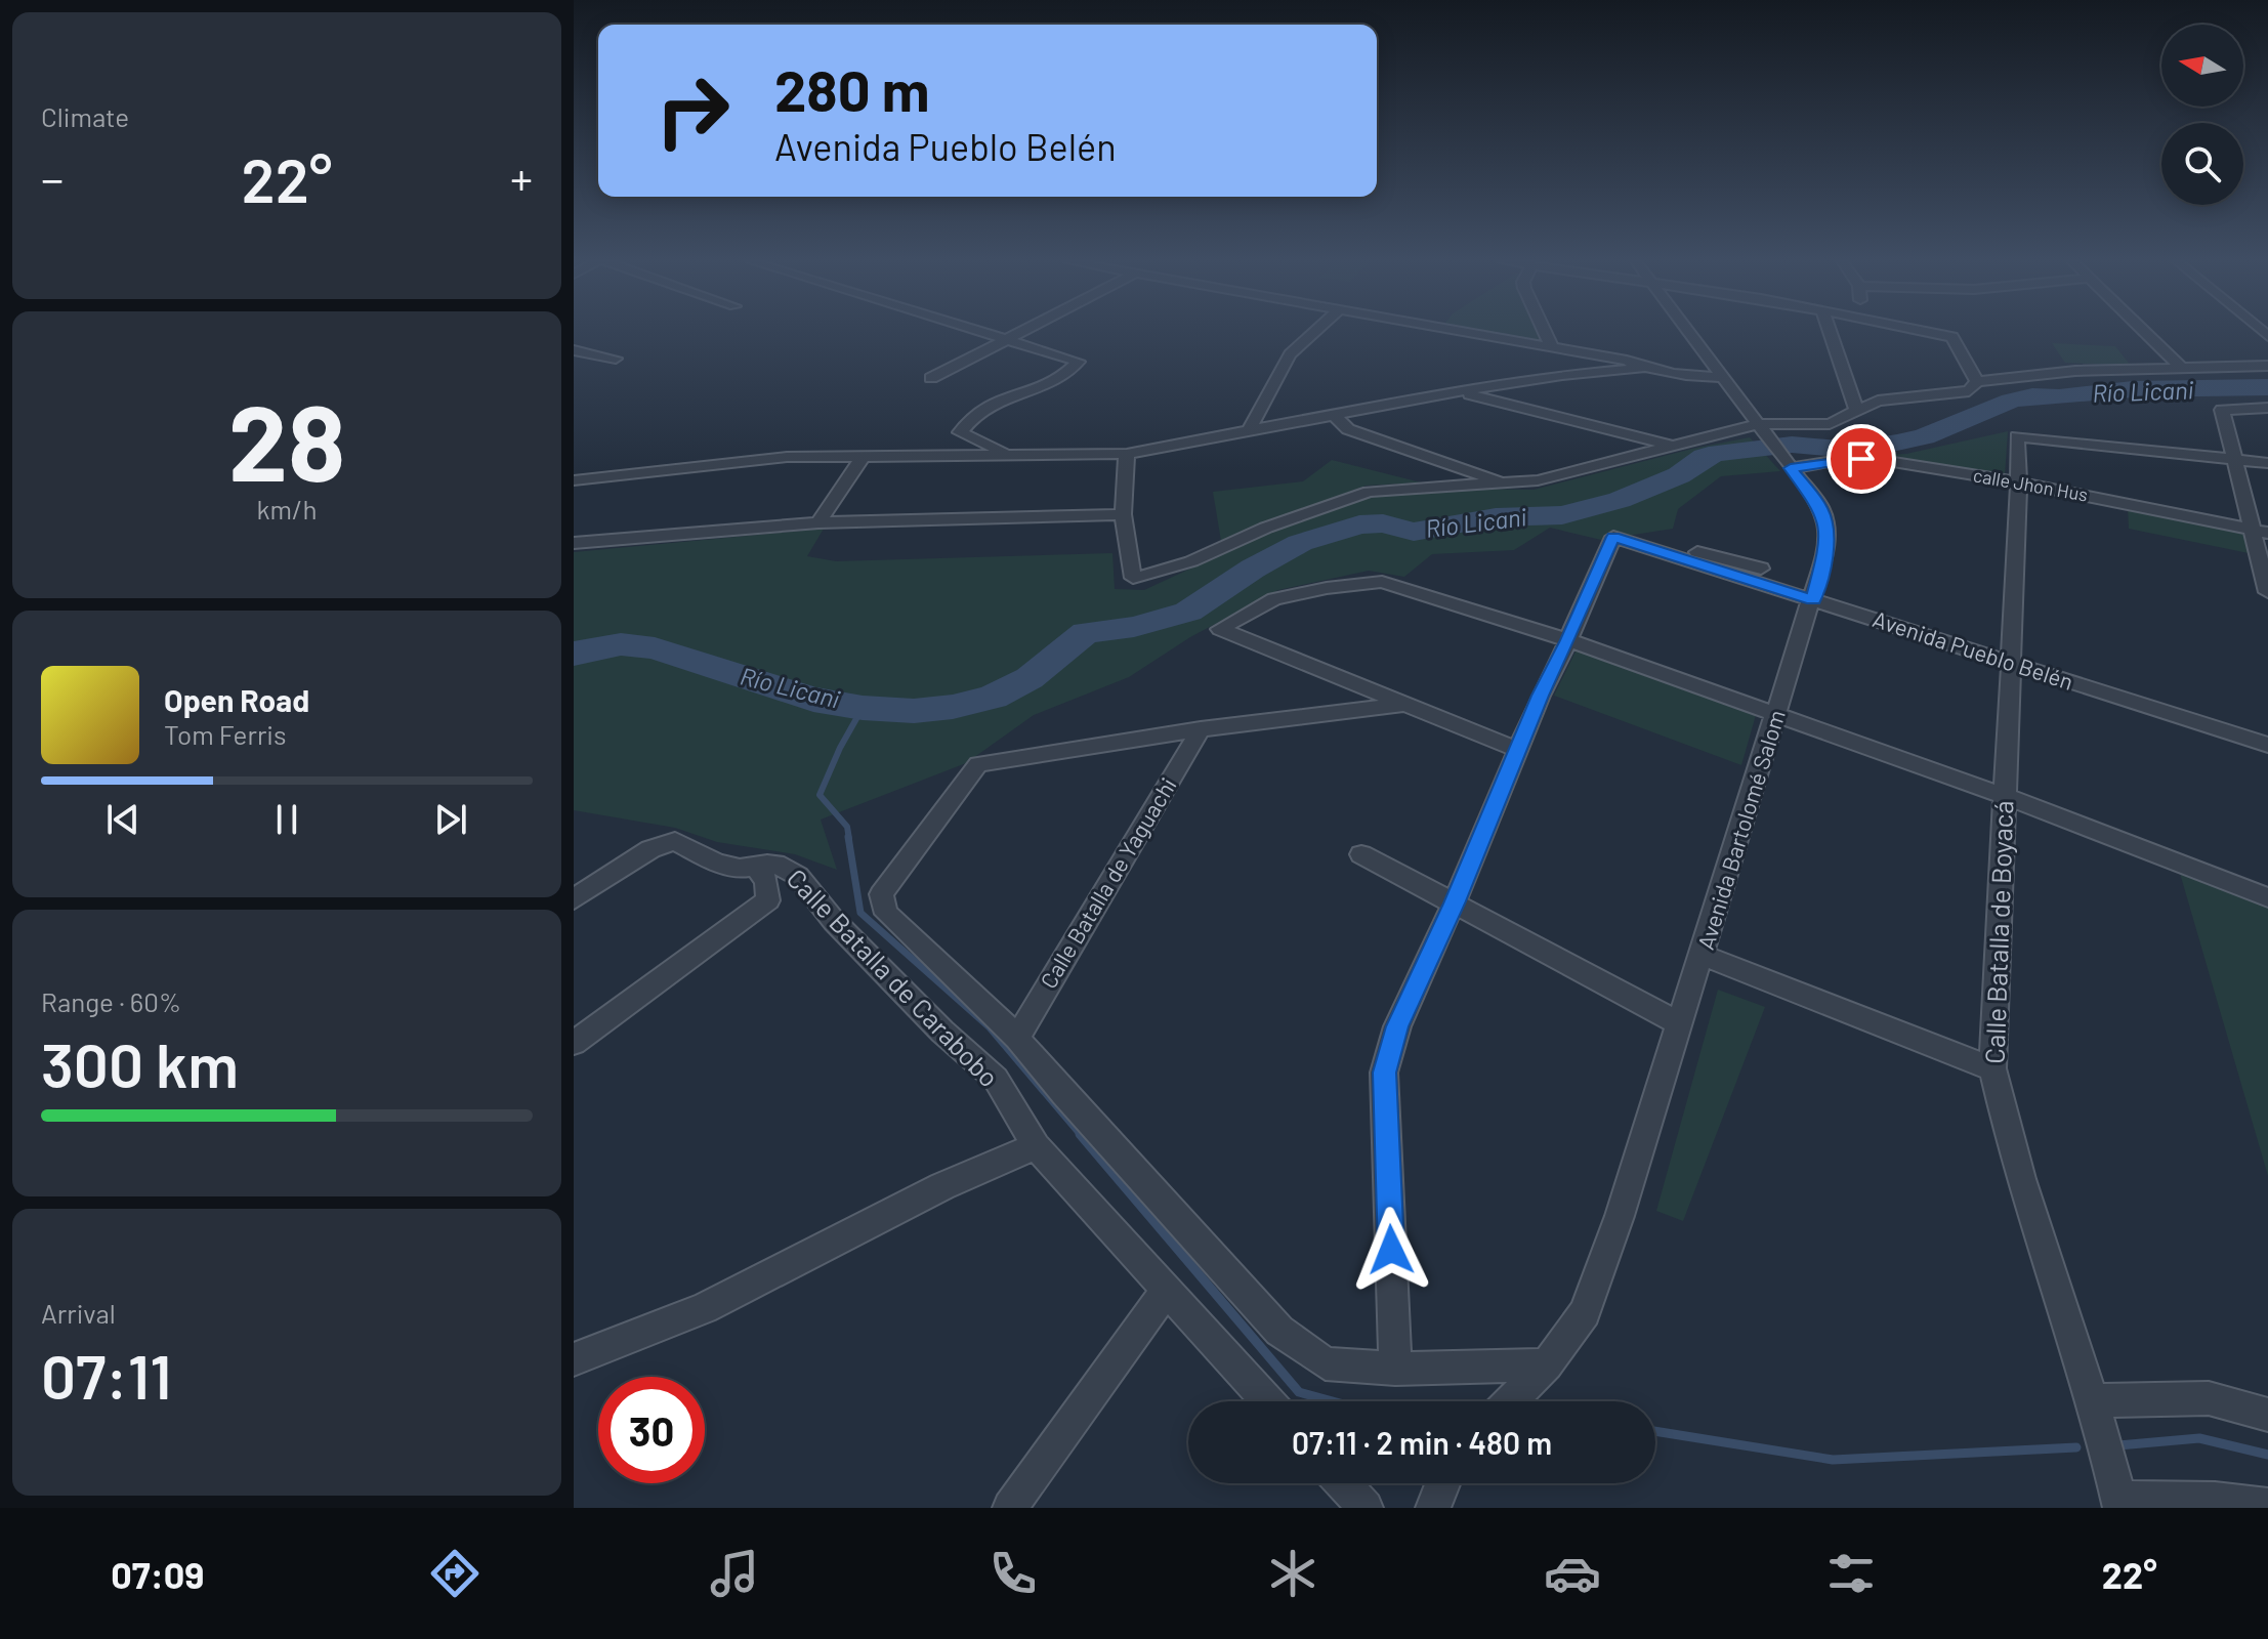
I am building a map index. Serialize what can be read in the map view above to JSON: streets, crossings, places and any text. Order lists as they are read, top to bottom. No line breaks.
{"streets":{"street":["calle Jhon Hus","Avenida Pueblo Belén","Avenida Bartolomé Salom","Calle Batalla de Yaguachi","Calle Batalla de Boyacá","Calle Batalla de Carabobo"]},"crossings":[["calle Jhon Hus","Avenida Bartolomé Salom"],["calle Jhon Hus","Calle Batalla de Boyacá"],["Avenida Pueblo Belén","Avenida Bartolomé Salom"],["Avenida Pueblo Belén","Calle Batalla de Boyacá"],["Avenida Bartolomé Salom","Calle Batalla de Carabobo"],["Calle Batalla de Yaguachi","Calle Batalla de Carabobo"]],"water":["Río Licani"],"north":"left","page":{"tile":["Climate",["28","km/h"],["Range · 60%","300 km"],["Arrival","07:11"]],"turn":["280 m","Avenida Pueblo Belén"],"heat":["−","22°","+"],"song":["Open Road","Tom Ferris"],"limit":"30","trip":"07:11 · 2 min · 480 m","tabs":["07:09","22°"]}}
